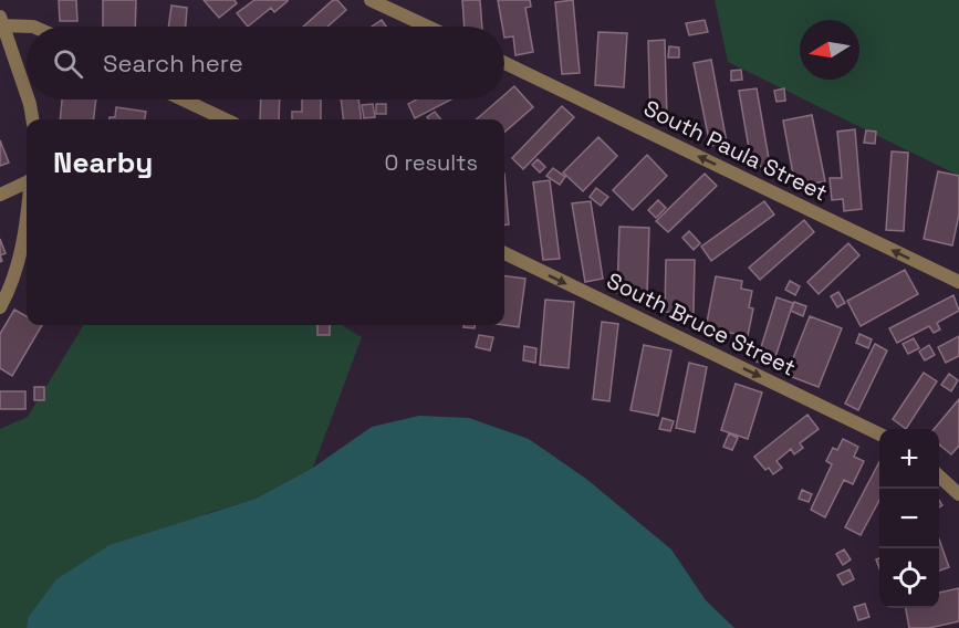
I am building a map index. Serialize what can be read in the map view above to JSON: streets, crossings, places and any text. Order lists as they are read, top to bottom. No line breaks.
{"streets":{"street":["South Paula Street","South Bruce Street"]},"one_way":["South Paula Street","South Bruce Street"],"north":"left","page":{"search":"Search here","heading":["Nearby","0 results"],"map_buttons":["+","−"]}}
